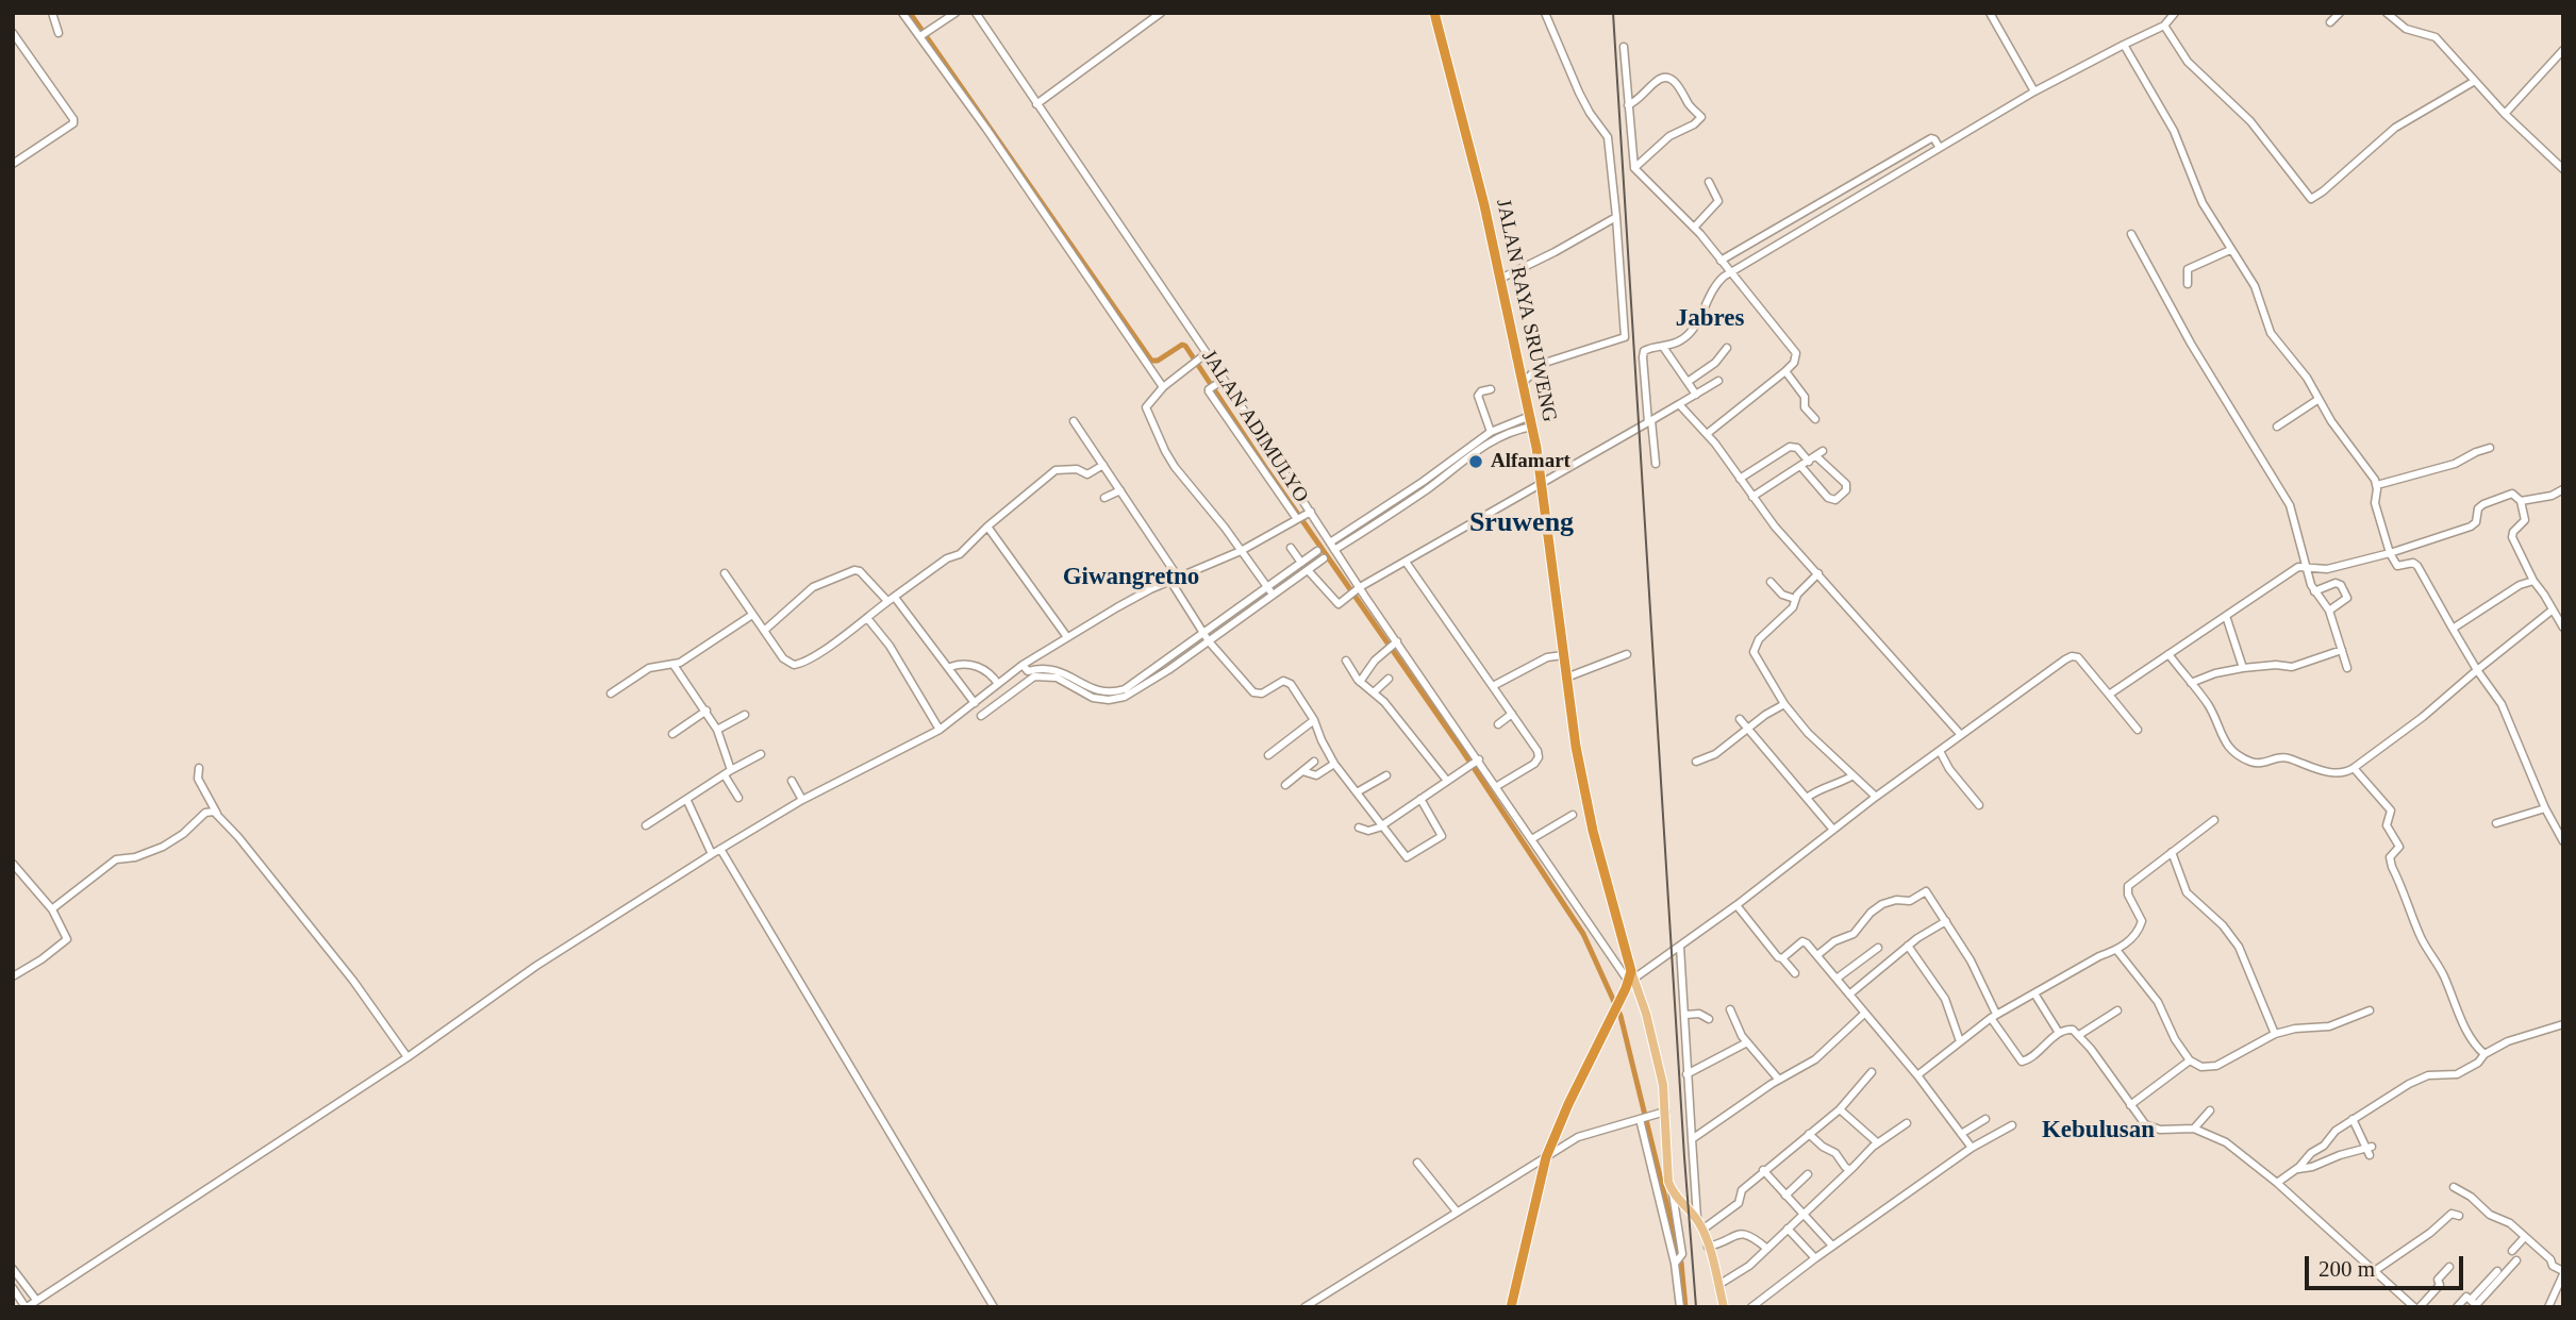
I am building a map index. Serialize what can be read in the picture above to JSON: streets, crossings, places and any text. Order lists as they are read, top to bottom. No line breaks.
{"streets":{"highway":["JALAN RAYA SRUWENG"],"street":["JALAN ADIMULYO"]},"crossings":[["JALAN RAYA SRUWENG","JALAN ADIMULYO"]],"districts":["Jabres","Sruweng","Giwangretno","Kebulusan"],"places":["Alfamart"],"scale_bar":"200 m"}
